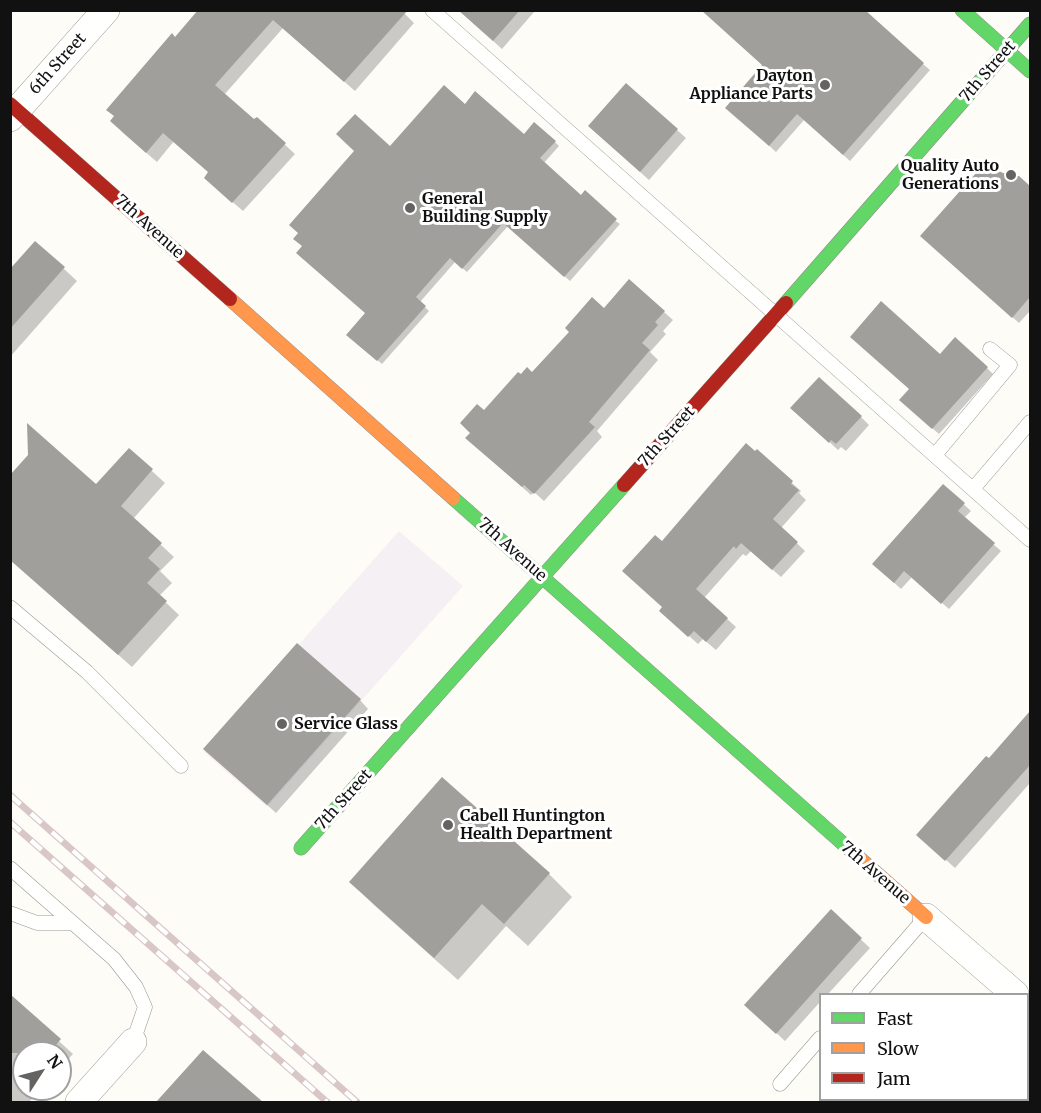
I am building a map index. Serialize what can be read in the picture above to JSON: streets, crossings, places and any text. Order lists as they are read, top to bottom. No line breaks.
{"streets":{"street":["6th Street","7th Street","7th Avenue"]},"crossings":[["6th Street","7th Avenue"],["7th Street","7th Avenue"]],"places":["Dayton Appliance Parts","Quality Auto Generations","General Building Supply","Service Glass","Cabell Huntington Health Department"],"legend":["Fast","Slow","Jam"],"north":"top right"}
